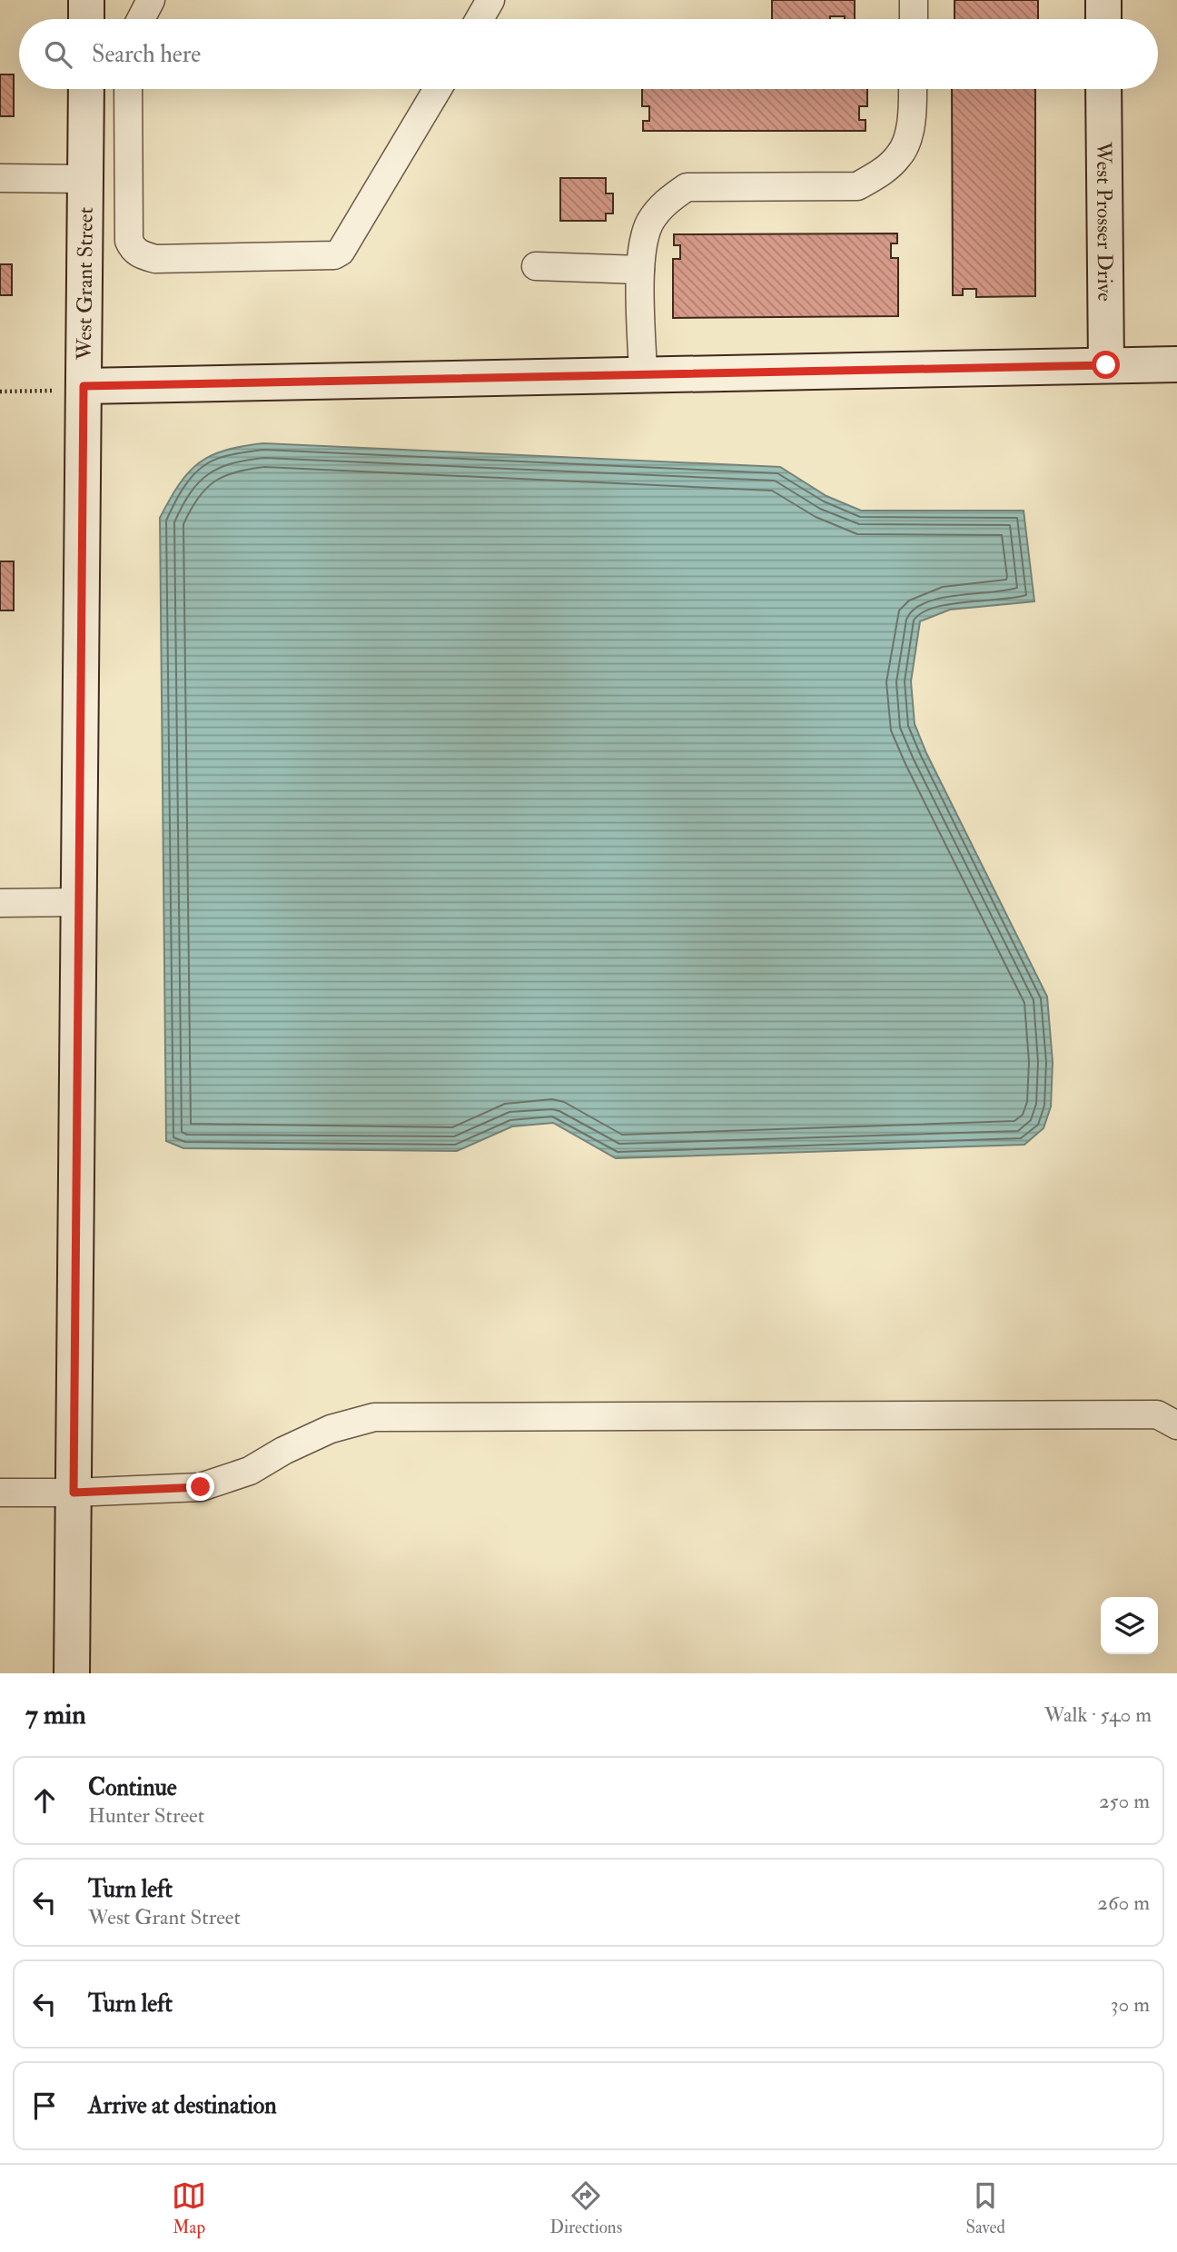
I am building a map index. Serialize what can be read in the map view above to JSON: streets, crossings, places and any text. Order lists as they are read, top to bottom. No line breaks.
{"streets":{"street":["West Prosser Drive","West Grant Street"]},"page":{"search":"Search here","heading":["7 min","Walk · 540 m"],"list":[["Continue","Hunter Street","250 m"],["Turn left","West Grant Street","260 m"],["Turn left","30 m"],"Arrive at destination"],"nav":["Map","Directions","Saved"]}}
